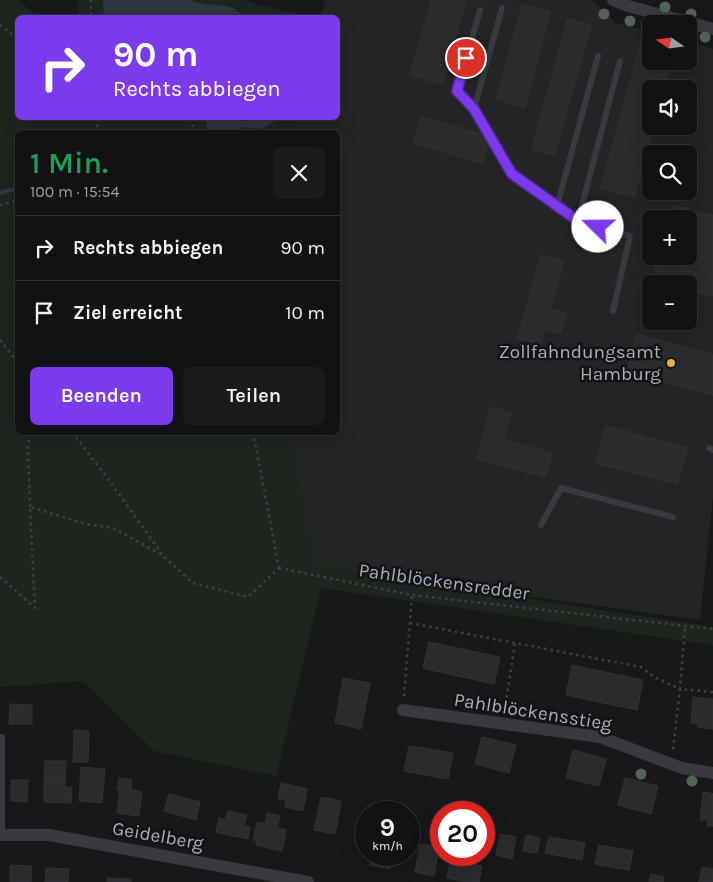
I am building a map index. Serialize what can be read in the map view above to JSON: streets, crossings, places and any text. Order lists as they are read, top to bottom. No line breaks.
{"streets":{"street":["Pahlblöckensstieg","Geidelberg"],"path":["Pahlblöckensredder"]},"places":["Zollfahndungsamt Hamburg"],"north":"left","page":{"map_buttons":["+","−"],"turn":["90 m","Rechts abbiegen"],"heading":["1 Min.","100 m · 15:54"],"list":[{"name":"Rechts abbiegen","value":"90 m"},{"name":"Ziel erreicht","value":"10 m"}],"buttons":["Beenden","Teilen"],"speed":"9 km/h","limit":"20"}}
